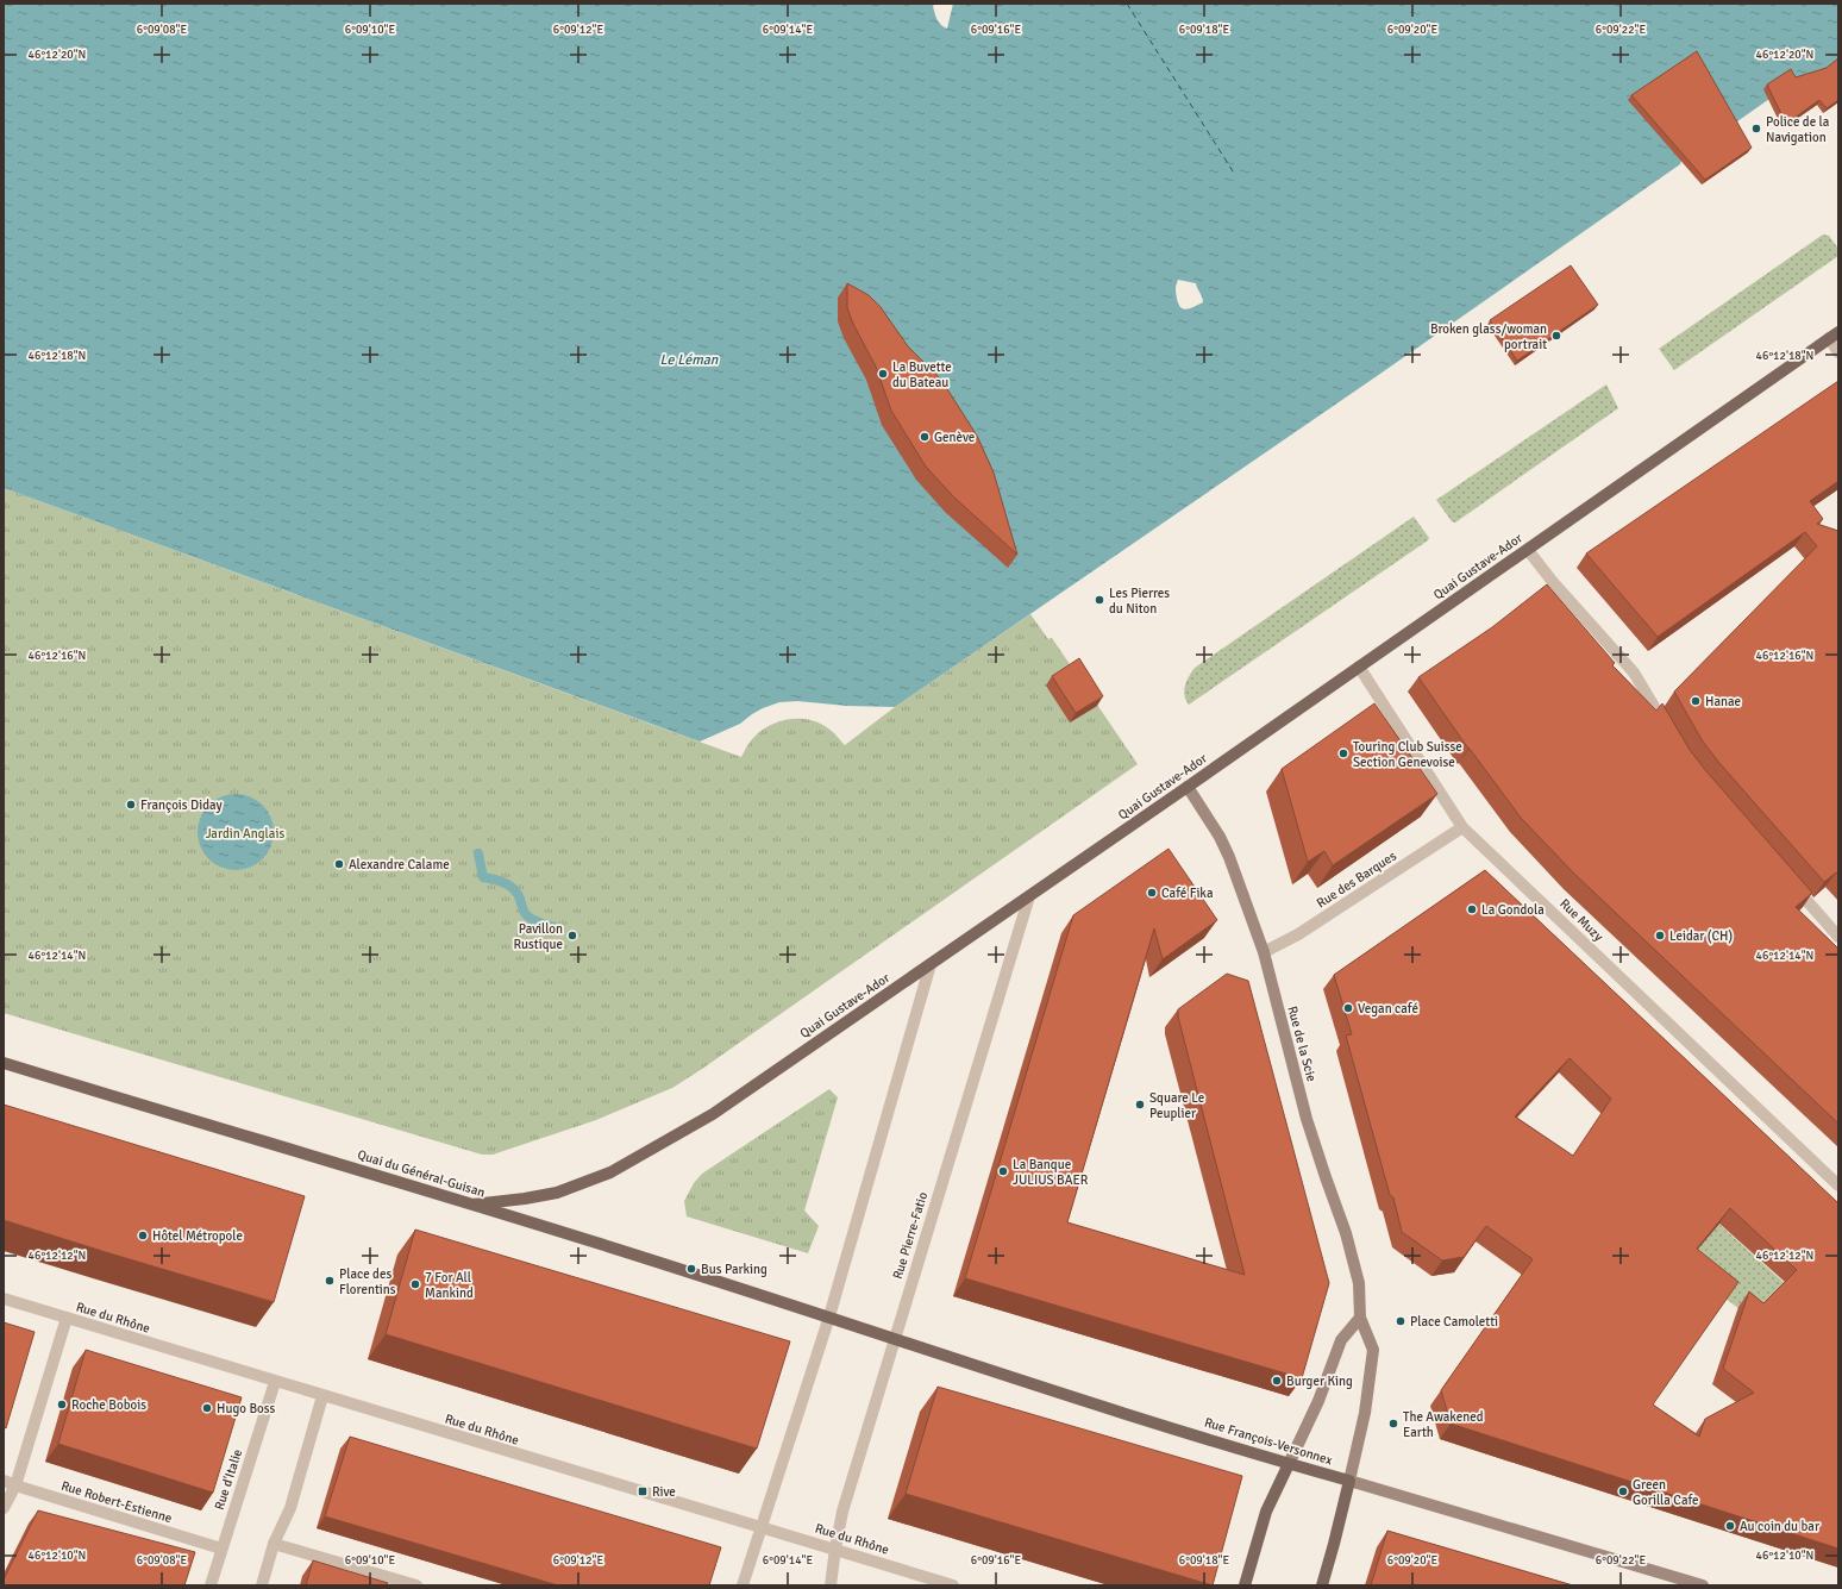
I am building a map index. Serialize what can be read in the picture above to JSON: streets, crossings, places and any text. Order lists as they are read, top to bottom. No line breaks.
{"streets":{"main road":["Quai Gustave-Ador","Rue de la Scie","Quai du Général-Guisan","Rue François-Versonnex"],"street":["Rue des Barques","Rue Muzy","Rue Pierre-Fatio","Rue du Rhône","Rue d'Italie","Rue Robert-Estienne"]},"crossings":[["Quai Gustave-Ador","Rue Muzy"],["Quai Gustave-Ador","Rue de la Scie"],["Quai Gustave-Ador","Quai du Général-Guisan"],["Quai Gustave-Ador","Rue Pierre-Fatio"],["Rue des Barques","Rue Muzy"],["Rue des Barques","Rue de la Scie"],["Quai du Général-Guisan","Rue François-Versonnex"],["Rue Pierre-Fatio","Rue du Rhône"],["Rue Pierre-Fatio","Rue François-Versonnex"],["Rue du Rhône","Rue d'Italie"],["Rue d'Italie","Rue Robert-Estienne"]],"water":["Le Léman"],"parks":["Jardin Anglais"],"places":{"other":["Police de la Navigation","Broken glass/woman portrait","La Buvette du Bateau","Genève","Les Pierres du Niton","Hanae","Touring Club Suisse Section Genevoise","François Diday","Alexandre Calame","Café Fika","La Gondola","Pavillon Rustique","Leidar (CH)","Vegan café","Square Le Peuplier","La Banque JULIUS BAER","Hôtel Métropole","Bus Parking","Place des Florentins","7 For All Mankind","Place Camoletti","Burger King","Roche Bobois","Hugo Boss","The Awakened Earth","Green Gorilla Cafe","Au coin du bar"],"transit":["Rive"]},"coordinates":["6°09'08\"E","6°09'10\"E","6°09'12\"E","6°09'14\"E","6°09'16\"E","6°09'18\"E","6°09'20\"E","6°09'22\"E","46°12'20\"N","46°12'18\"N","46°12'16\"N","46°12'14\"N","46°12'12\"N","46°12'10\"N"]}
